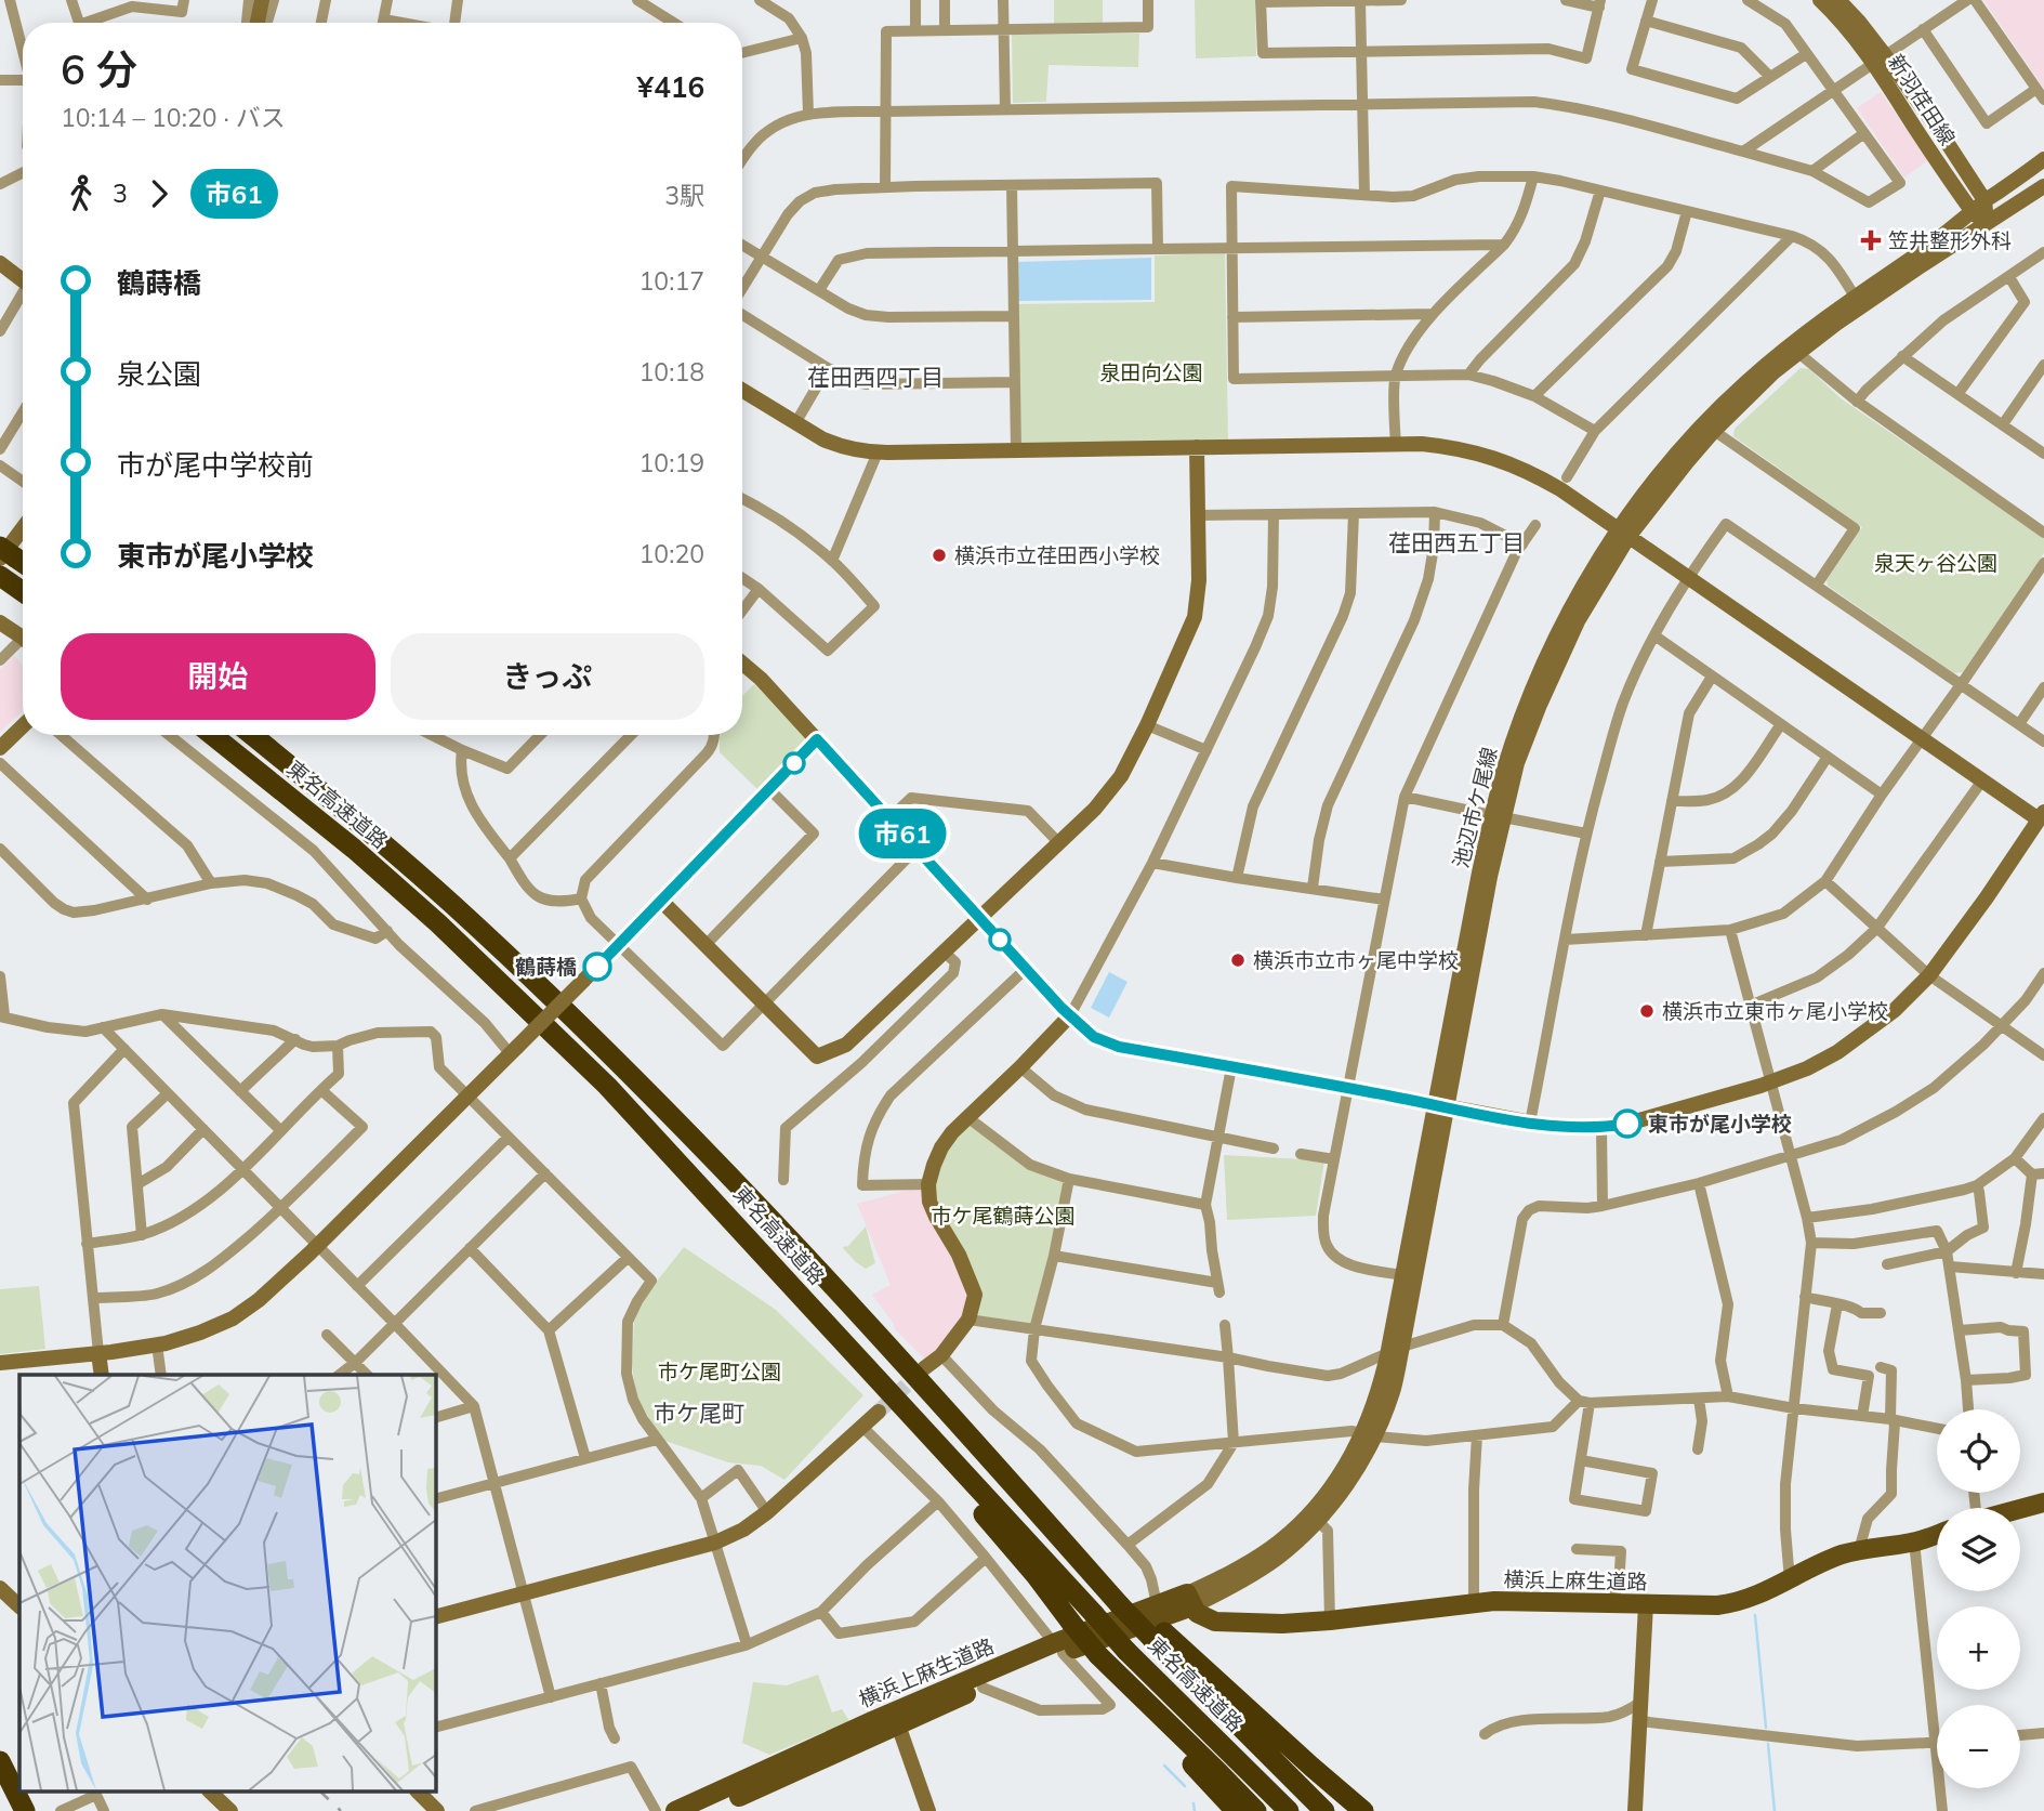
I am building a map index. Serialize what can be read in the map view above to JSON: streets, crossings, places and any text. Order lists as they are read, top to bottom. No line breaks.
{"streets":{"highway":["東名高速道路"],"main road":["横浜上麻生道路"],"street":["新羽荏田線","池辺市ケ尾線"]},"crossings":[["新羽荏田線","池辺市ケ尾線"],["池辺市ケ尾線","横浜上麻生道路"]],"districts":["荏田西四丁目","荏田西五丁目","市ケ尾町"],"parks":["泉田向公園","泉天ヶ谷公園","市ケ尾鶴蒔公園","市ケ尾町公園"],"places":{"health":["笠井整形外科"],"other":["横浜市立荏田西小学校","横浜市立市ヶ尾中学校","鶴蒔橋","横浜市立東市ヶ尾小学校","東市が尾小学校"]},"lines":["bus line 市61"],"page":{"on_map":"市61","heading":["6 分","10:14 – 10:20 · バス","¥416"],"legs":["3","市61","3駅"],"list":[{"name":"鶴蒔橋","value":"10:17"},{"name":"泉公園","value":"10:18"},{"name":"市が尾中学校前","value":"10:19"},{"name":"東市が尾小学校","value":"10:20"}],"buttons":["開始","きっぷ"],"map_buttons":["+","−"]}}
